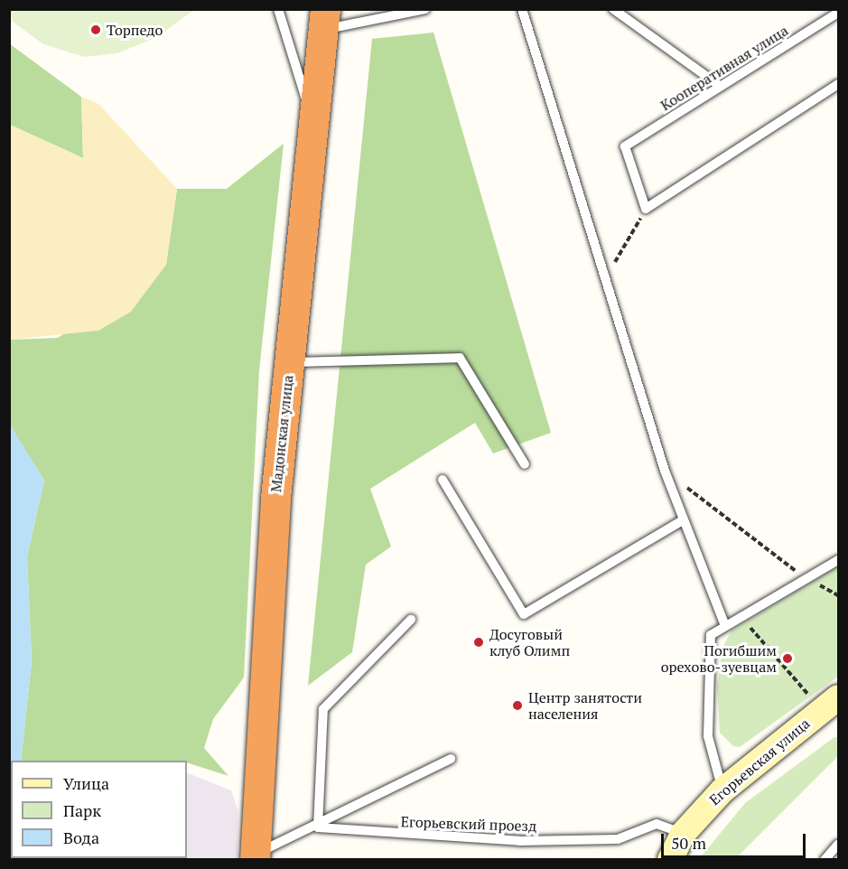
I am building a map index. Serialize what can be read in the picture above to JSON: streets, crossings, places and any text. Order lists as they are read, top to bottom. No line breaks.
{"streets":{"highway":["Мадонская улица"],"main road":["Егорьевская улица"],"lane":["Кооперативная улица","Егорьевский проезд"]},"crossings":[["Мадонская улица","Егорьевский проезд"],["Егорьевская улица","Егорьевский проезд"]],"places":["Торпедо","Досуговый клуб Олимп","Погибшим орехово-зуевцам","Центр занятости населения"],"legend":["Улица","Парк","Вода"],"scale_bar":"50 m"}
